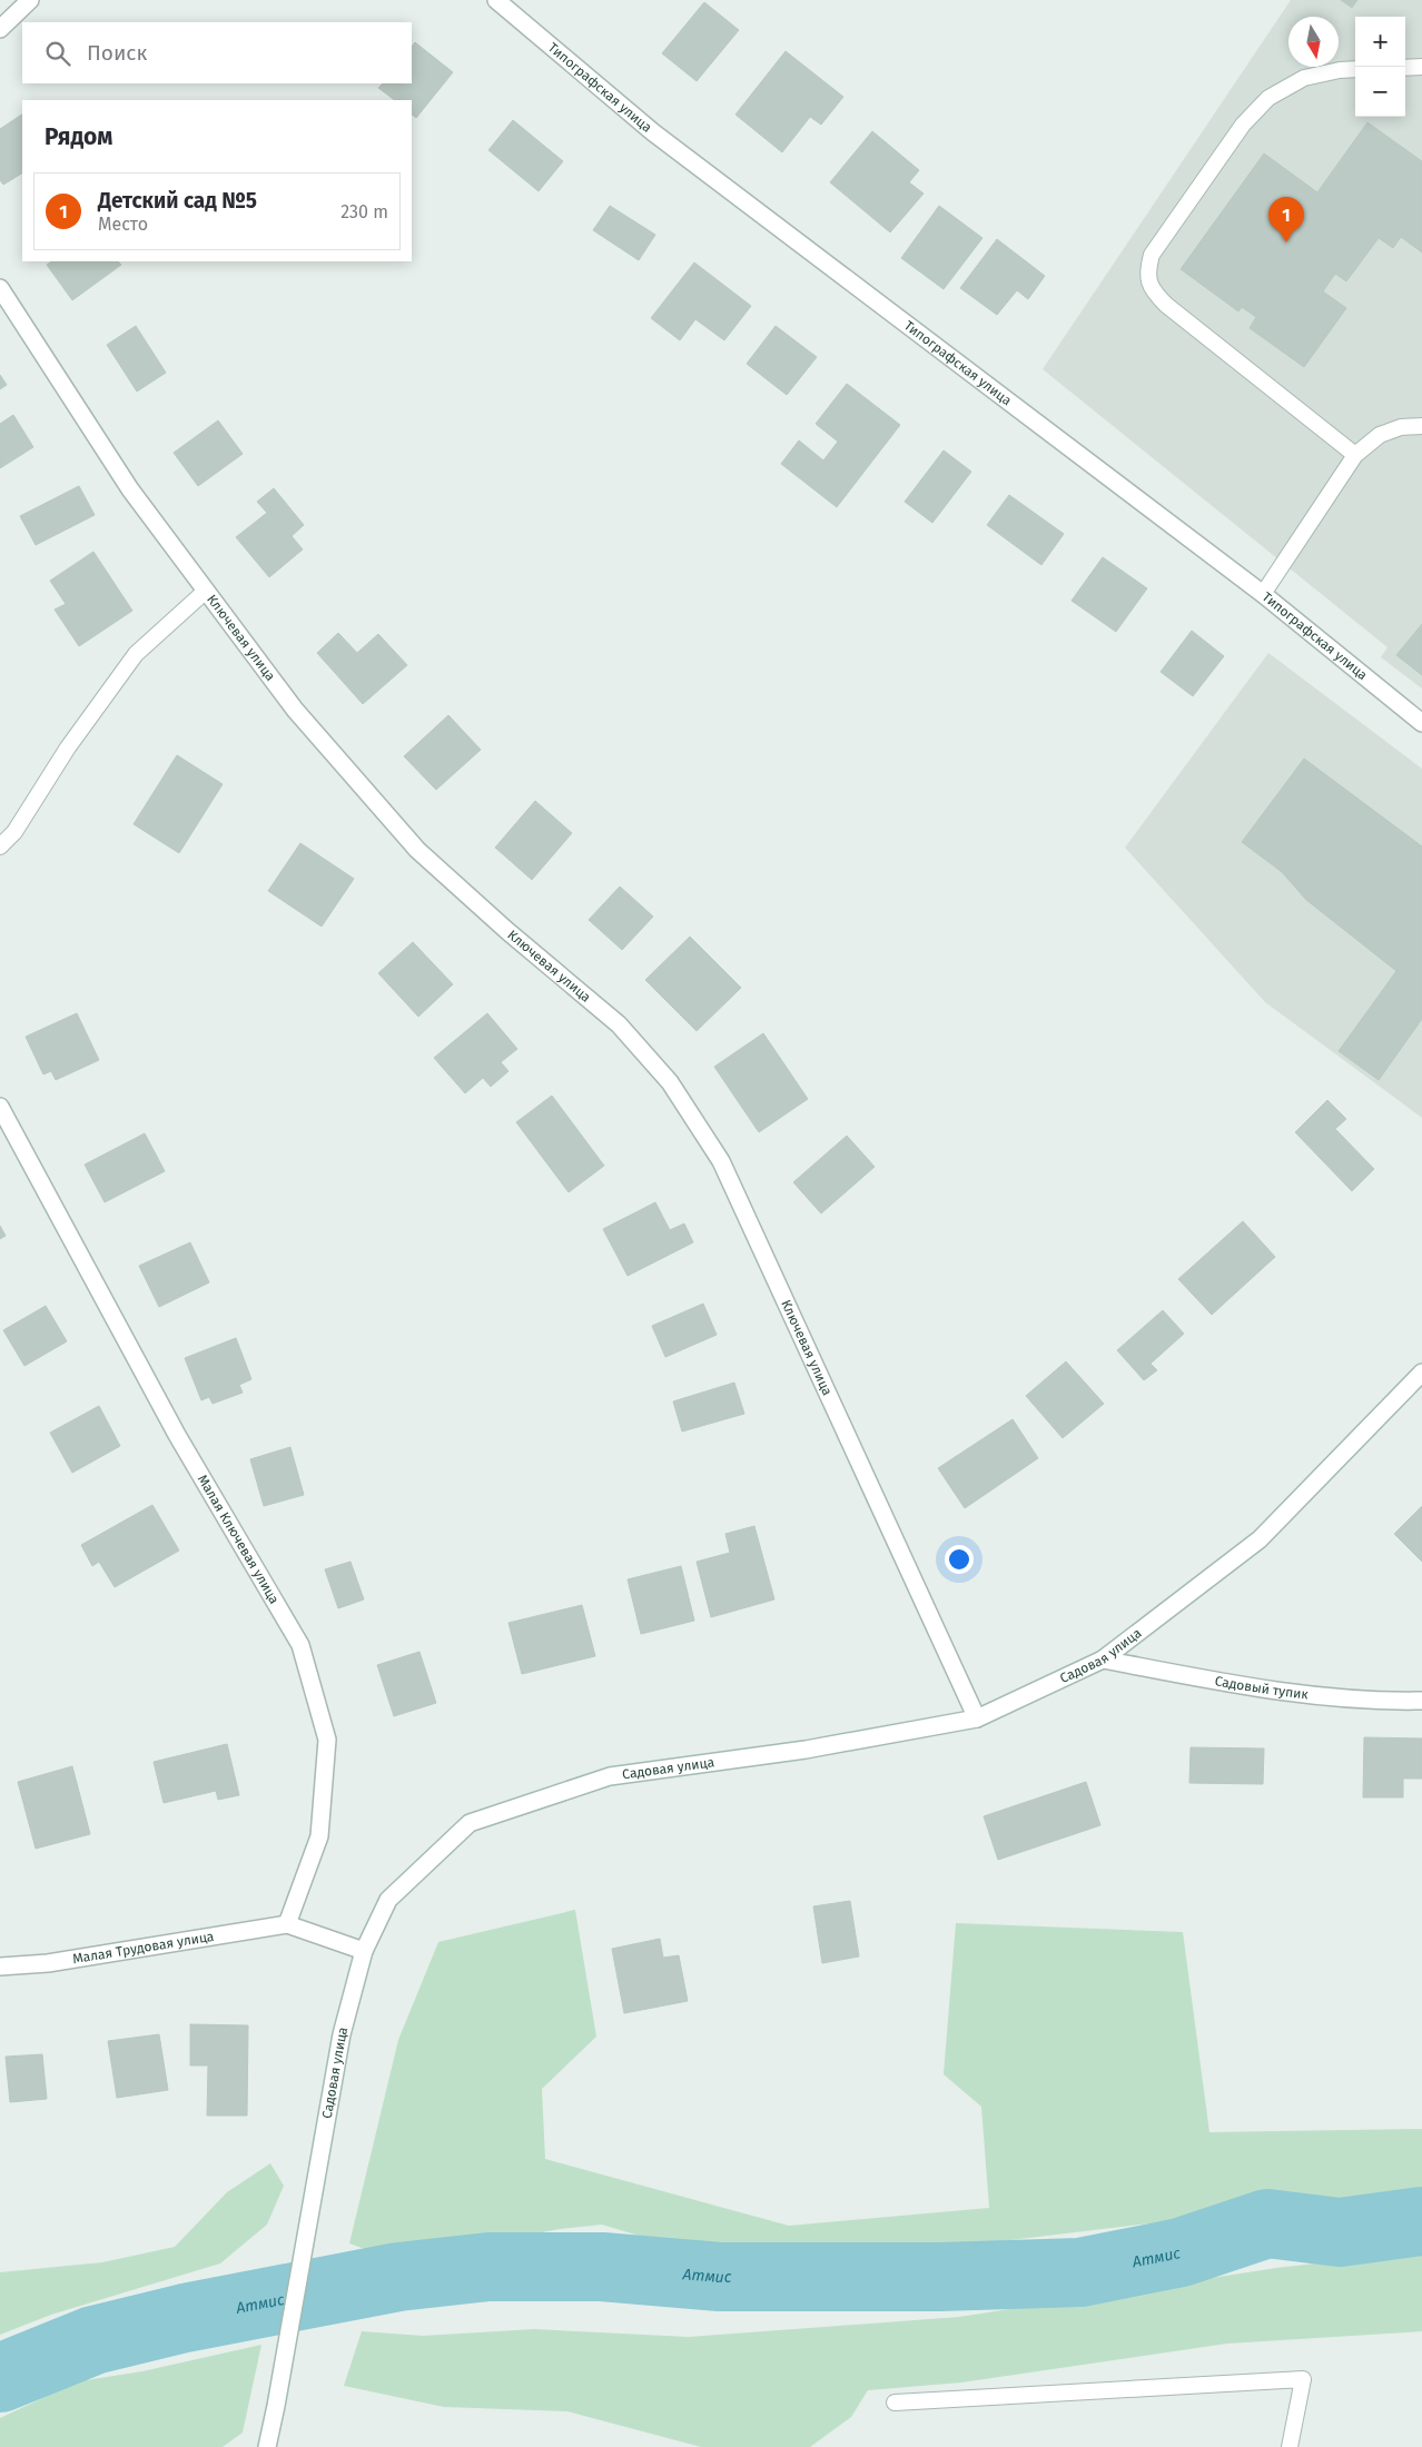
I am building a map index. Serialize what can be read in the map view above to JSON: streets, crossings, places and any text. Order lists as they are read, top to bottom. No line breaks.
{"streets":{"street":["Типографская улица","Ключевая улица","Малая Ключевая улица","Садовая улица","Садовый тупик","Малая Трудовая улица"]},"crossings":[["Ключевая улица","Садовая улица"],["Малая Ключевая улица","Малая Трудовая улица"],["Садовая улица","Садовый тупик"]],"water":["Атмис"],"north":"bottom","page":{"map_buttons":["+","−"],"search":"Поиск","heading":"Рядом","list":[{"mark":"1","name":"Детский сад №5","note":"Место","value":"230 m"}],"pins":"1"}}
